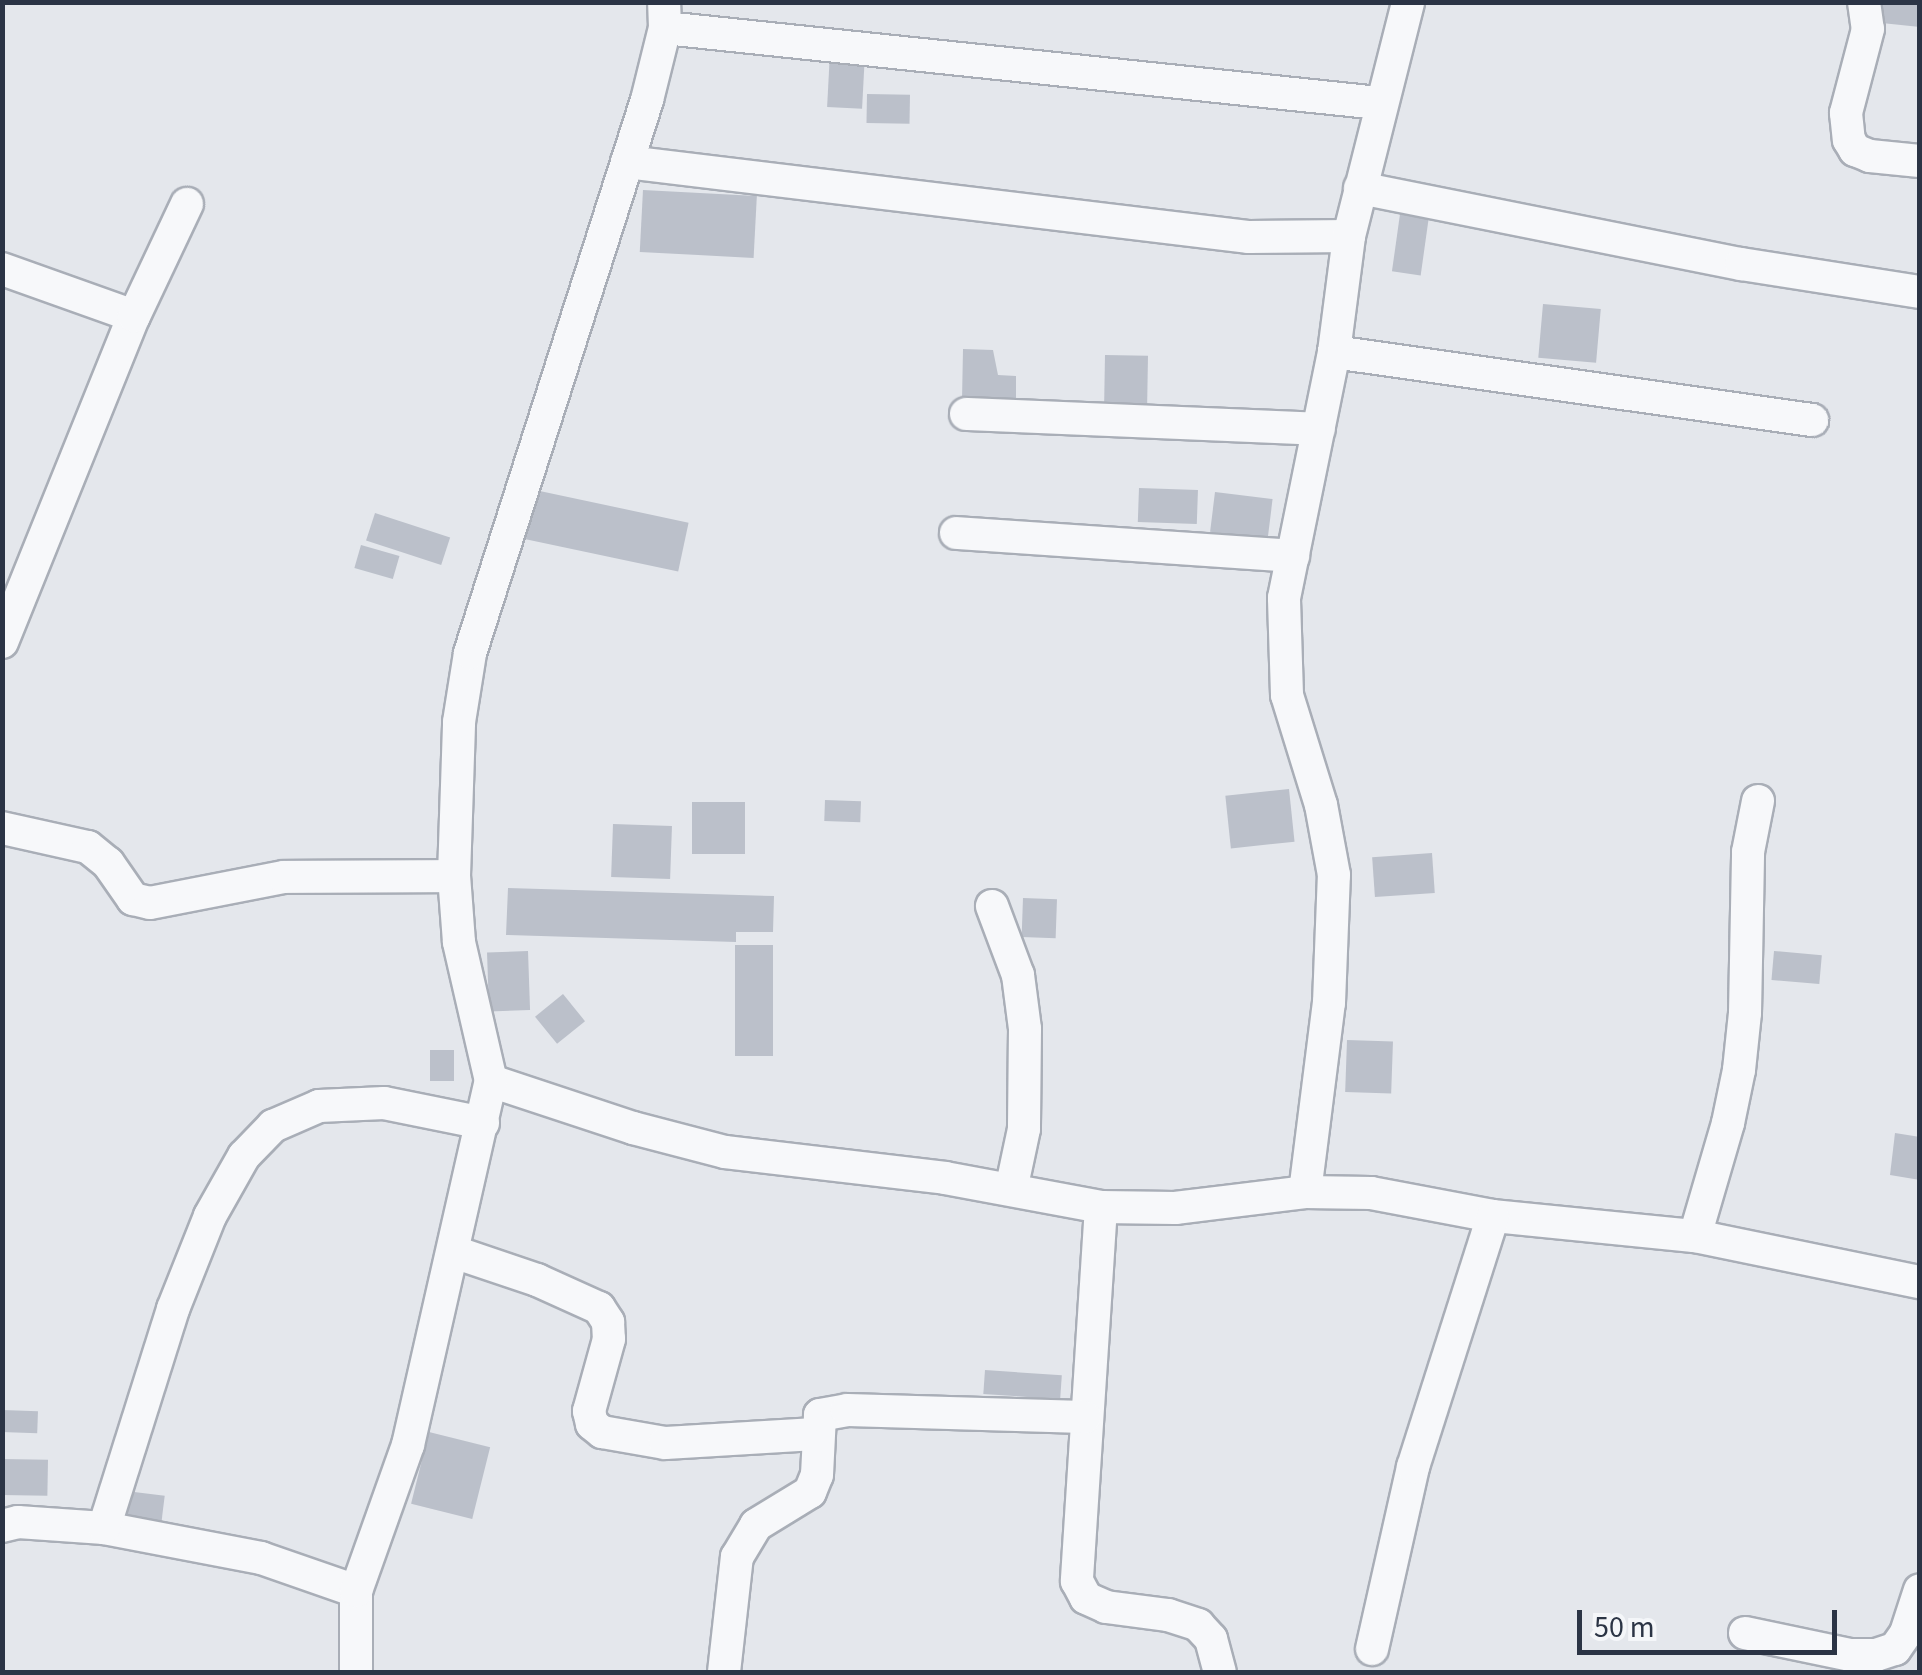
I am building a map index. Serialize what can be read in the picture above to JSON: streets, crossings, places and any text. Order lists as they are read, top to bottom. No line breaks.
{"scale_bar":"50 m"}
